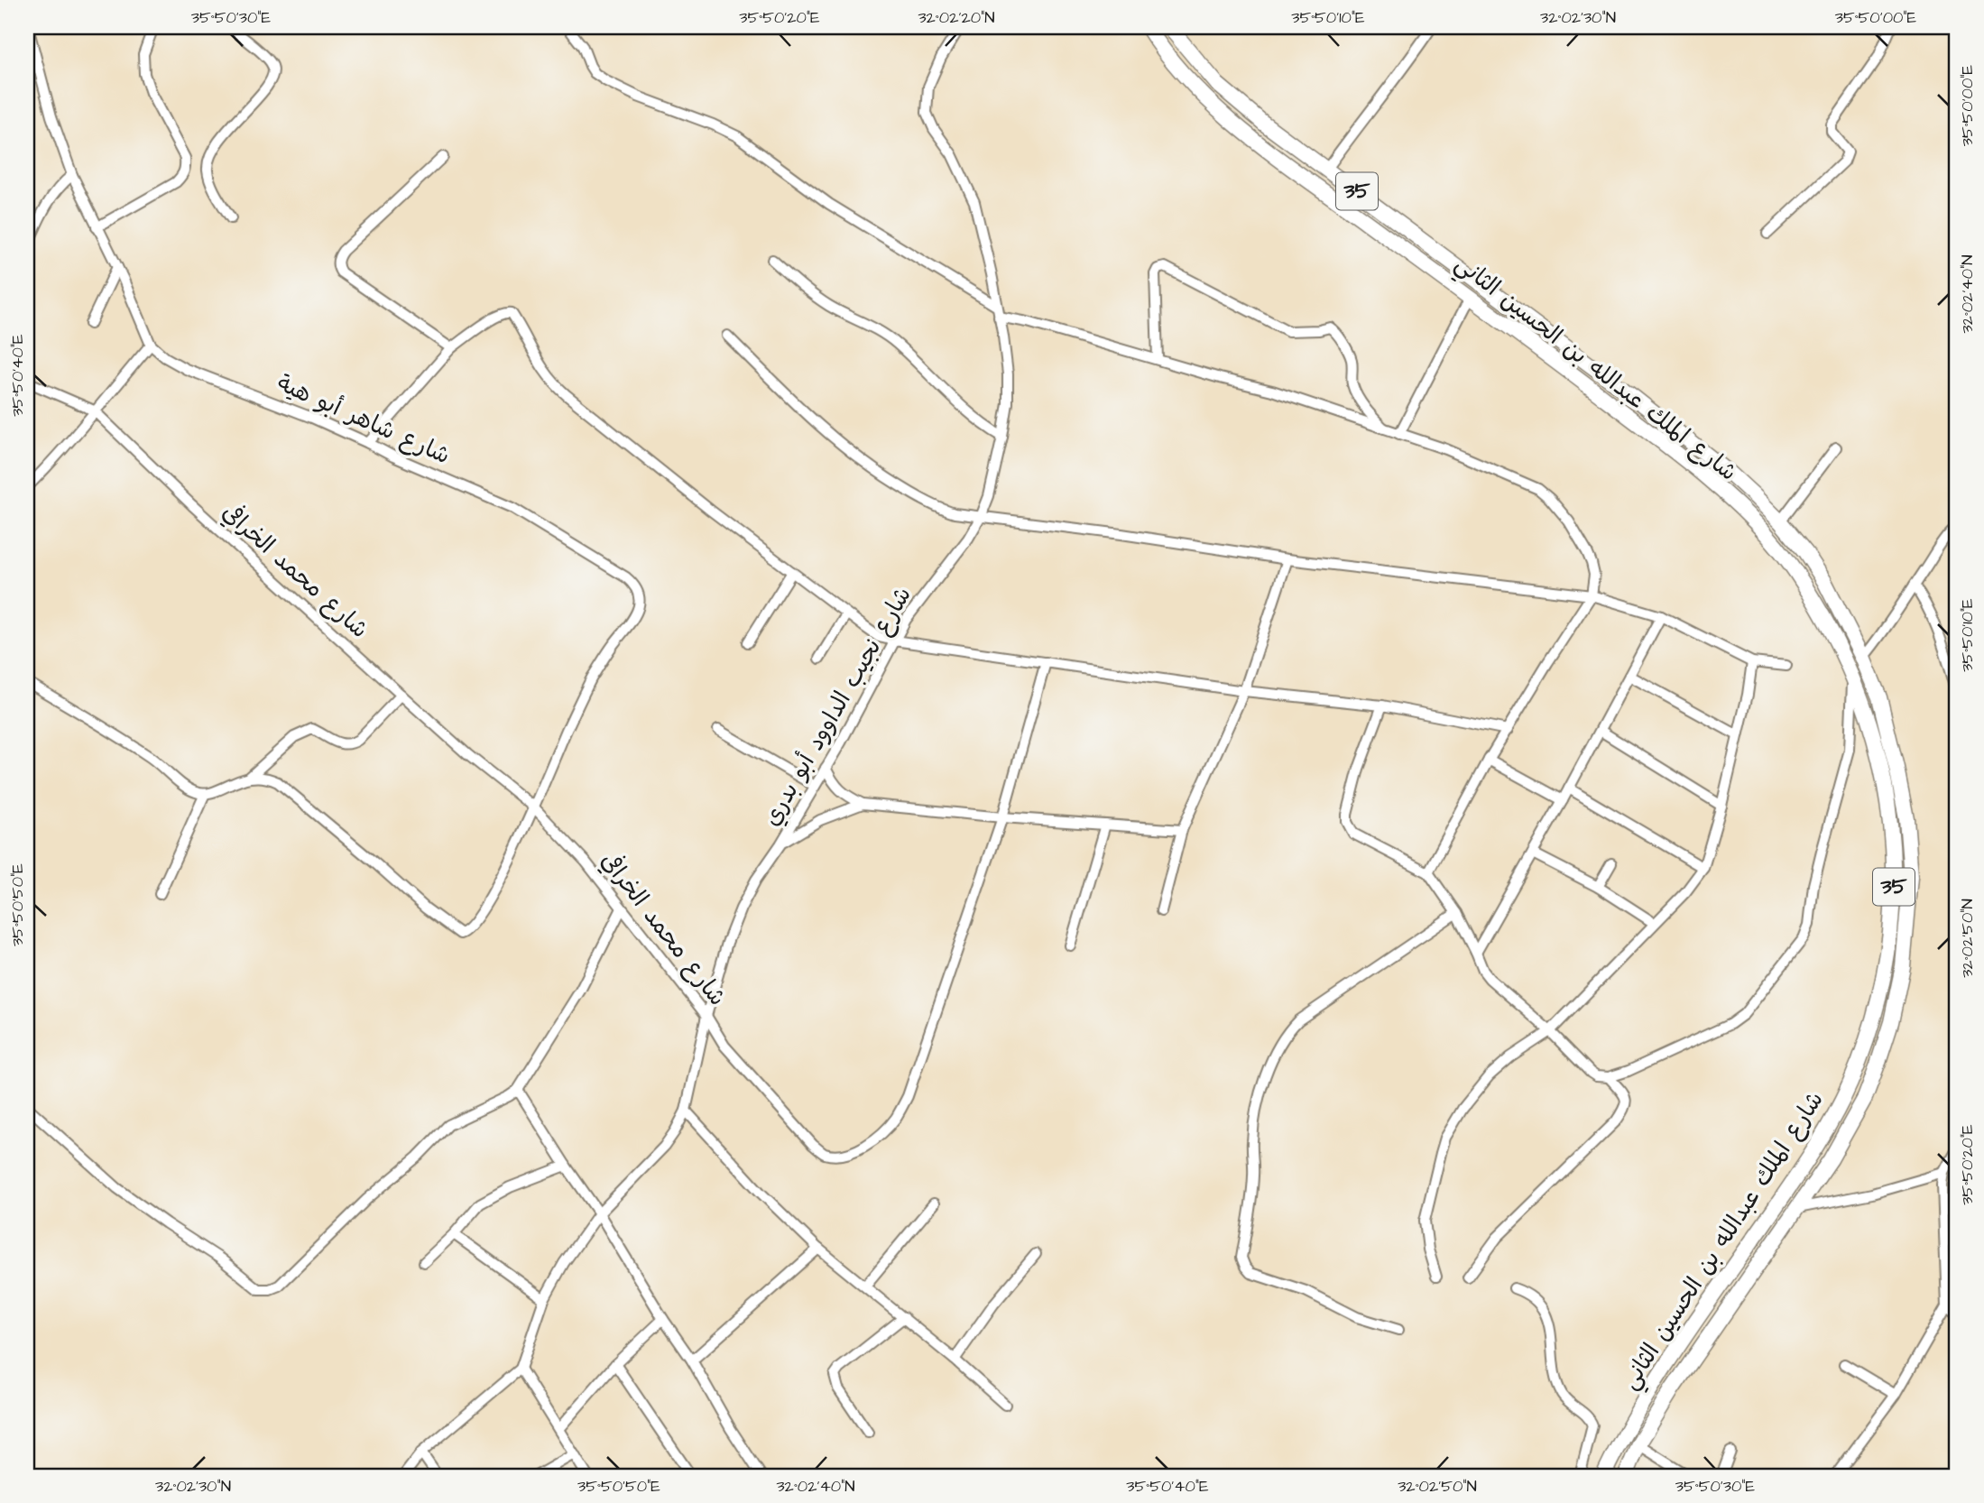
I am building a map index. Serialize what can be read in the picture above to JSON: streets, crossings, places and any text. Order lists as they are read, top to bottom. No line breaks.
{"streets":{"highway":["35","شارع الملك عبدالله بن الحسين الثاني"],"street":["شارع شاهر أبو هية","شارع محمد الخرافي","شارع نجيب الداوود أبو بدري"]},"crossings":[["شارع شاهر أبو هية","شارع محمد الخرافي"],["شارع محمد الخرافي","شارع نجيب الداوود أبو بدري"]],"coordinates":["35°50'30\"E","35°50'20\"E","32°02'20\"N","35°50'10\"E","32°02'30\"N","35°50'00\"E","32°02'40\"N","35°50'40\"E","35°50'50\"E","32°02'50\"N"]}
